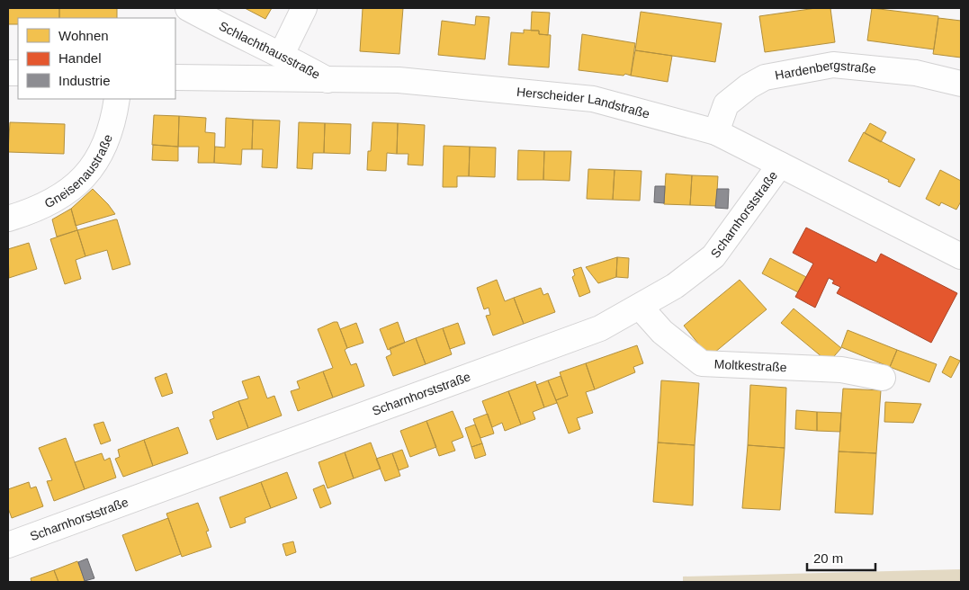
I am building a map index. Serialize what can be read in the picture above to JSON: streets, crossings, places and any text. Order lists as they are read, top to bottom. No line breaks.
{"streets":{"street":["Schlachthausstraße","Hardenbergstraße","Herscheider Landstraße","Gneisenaustraße","Scharnhorststraße","Moltkestraße"]},"crossings":[["Schlachthausstraße","Herscheider Landstraße"],["Hardenbergstraße","Herscheider Landstraße"],["Herscheider Landstraße","Scharnhorststraße"],["Scharnhorststraße","Moltkestraße"]],"legend":["Wohnen","Handel","Industrie"],"scale_bar":"20 m"}
